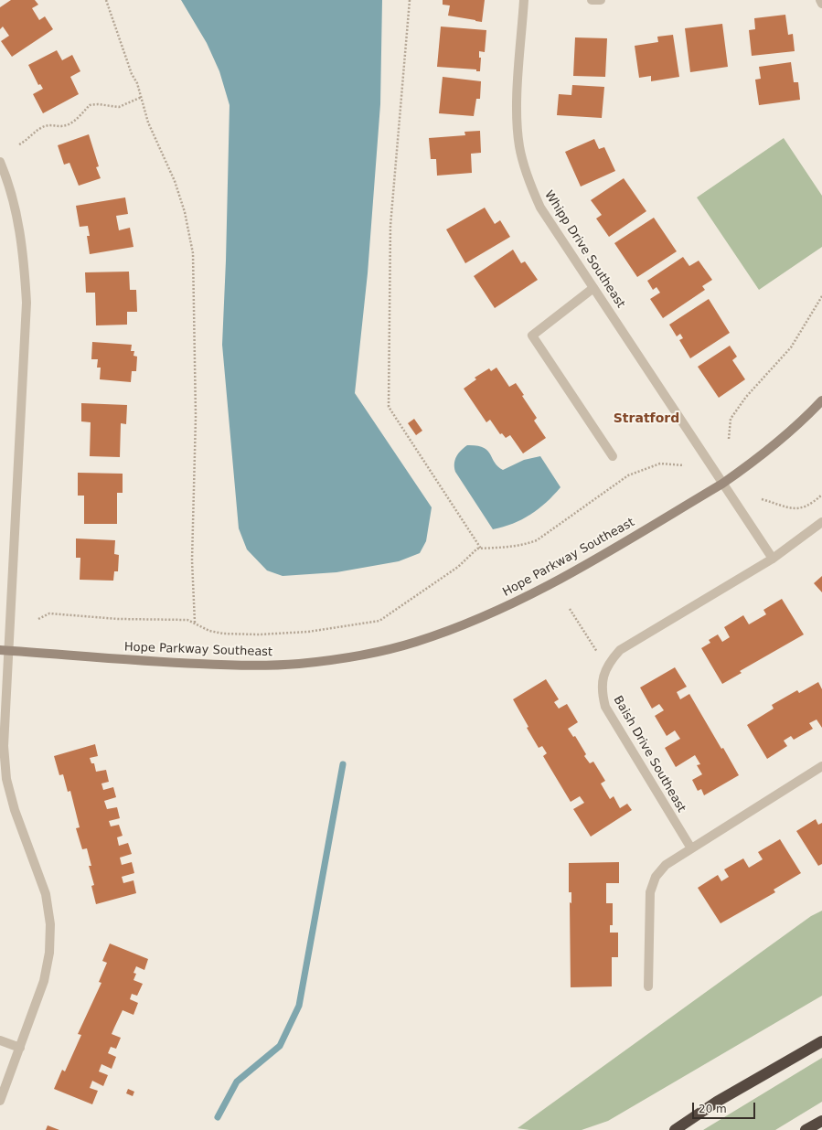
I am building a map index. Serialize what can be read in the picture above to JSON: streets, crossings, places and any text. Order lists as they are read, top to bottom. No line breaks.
{"streets":{"street":["Whipp Drive Southeast","Hope Parkway Southeast","Baish Drive Southeast"]},"crossings":[["Whipp Drive Southeast","Hope Parkway Southeast"]],"districts":["Stratford"],"scale_bar":"20 m"}
